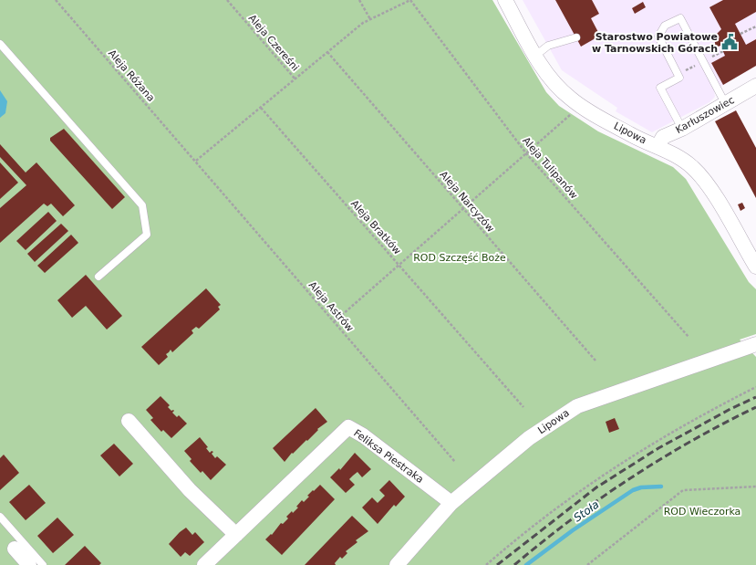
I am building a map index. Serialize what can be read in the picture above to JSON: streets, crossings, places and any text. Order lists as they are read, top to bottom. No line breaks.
{"streets":{"street":["Karłuszowiec","Lipowa","Feliksa Piestraka"],"path":["Aleja Czereśni","Aleja Różana","Aleja Tulipanów","Aleja Narcyzów","Aleja Bratków","Aleja Astrów"]},"crossings":[["Aleja Różana","Aleja Astrów"],["Karłuszowiec","Lipowa"],["Lipowa","Feliksa Piestraka"]],"water":["Stoła"],"parks":["ROD Szczęść Boże","ROD Wieczorka"],"places":{"public building":["Starostwo Powiatowe w Tarnowskich Górach"]}}
